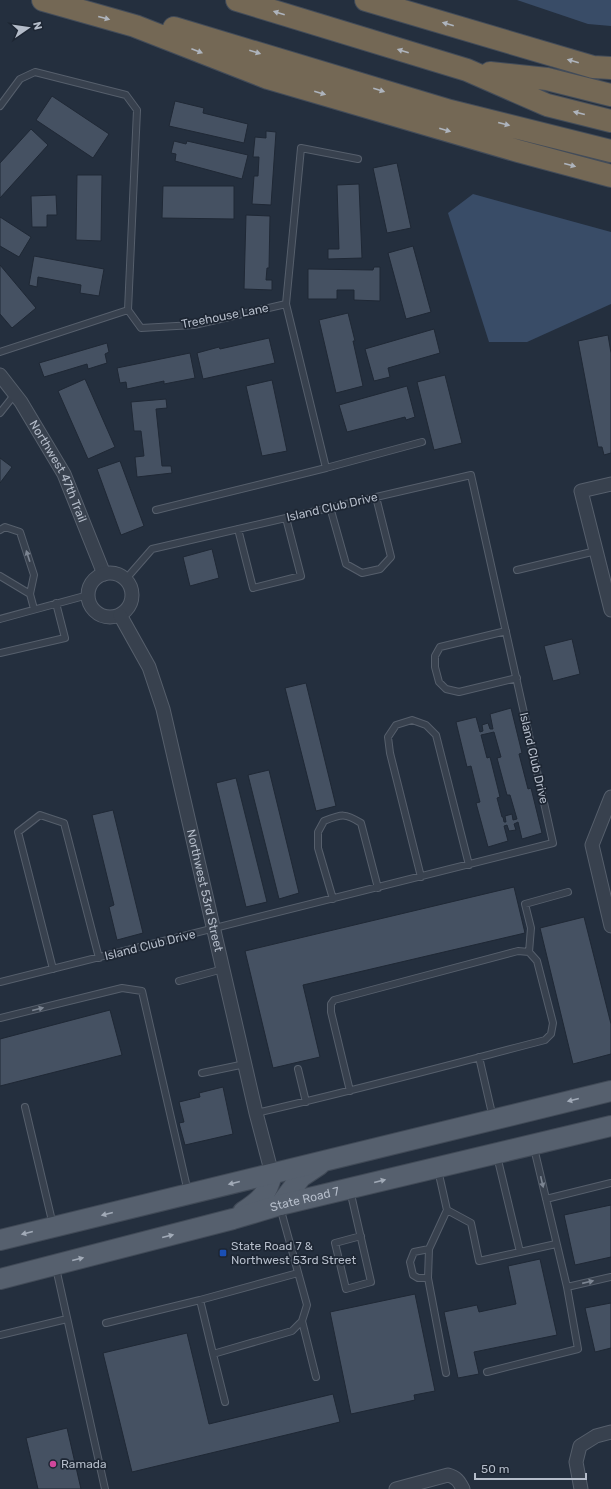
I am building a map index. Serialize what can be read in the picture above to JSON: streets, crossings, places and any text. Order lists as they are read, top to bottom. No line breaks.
{"streets":{"main road":["State Road 7"],"street":["Northwest 47th Trail","Northwest 53rd Street"],"lane":["Treehouse Lane","Island Club Drive"]},"crossings":[["Northwest 47th Trail","Island Club Drive"],["Northwest 47th Trail","Northwest 53rd Street"],["Island Club Drive","Northwest 53rd Street"]],"places":{"transit":["State Road 7 & Northwest 53rd Street"],"other":["Ramada"]},"scale_bar":"50 m","north":"right"}
